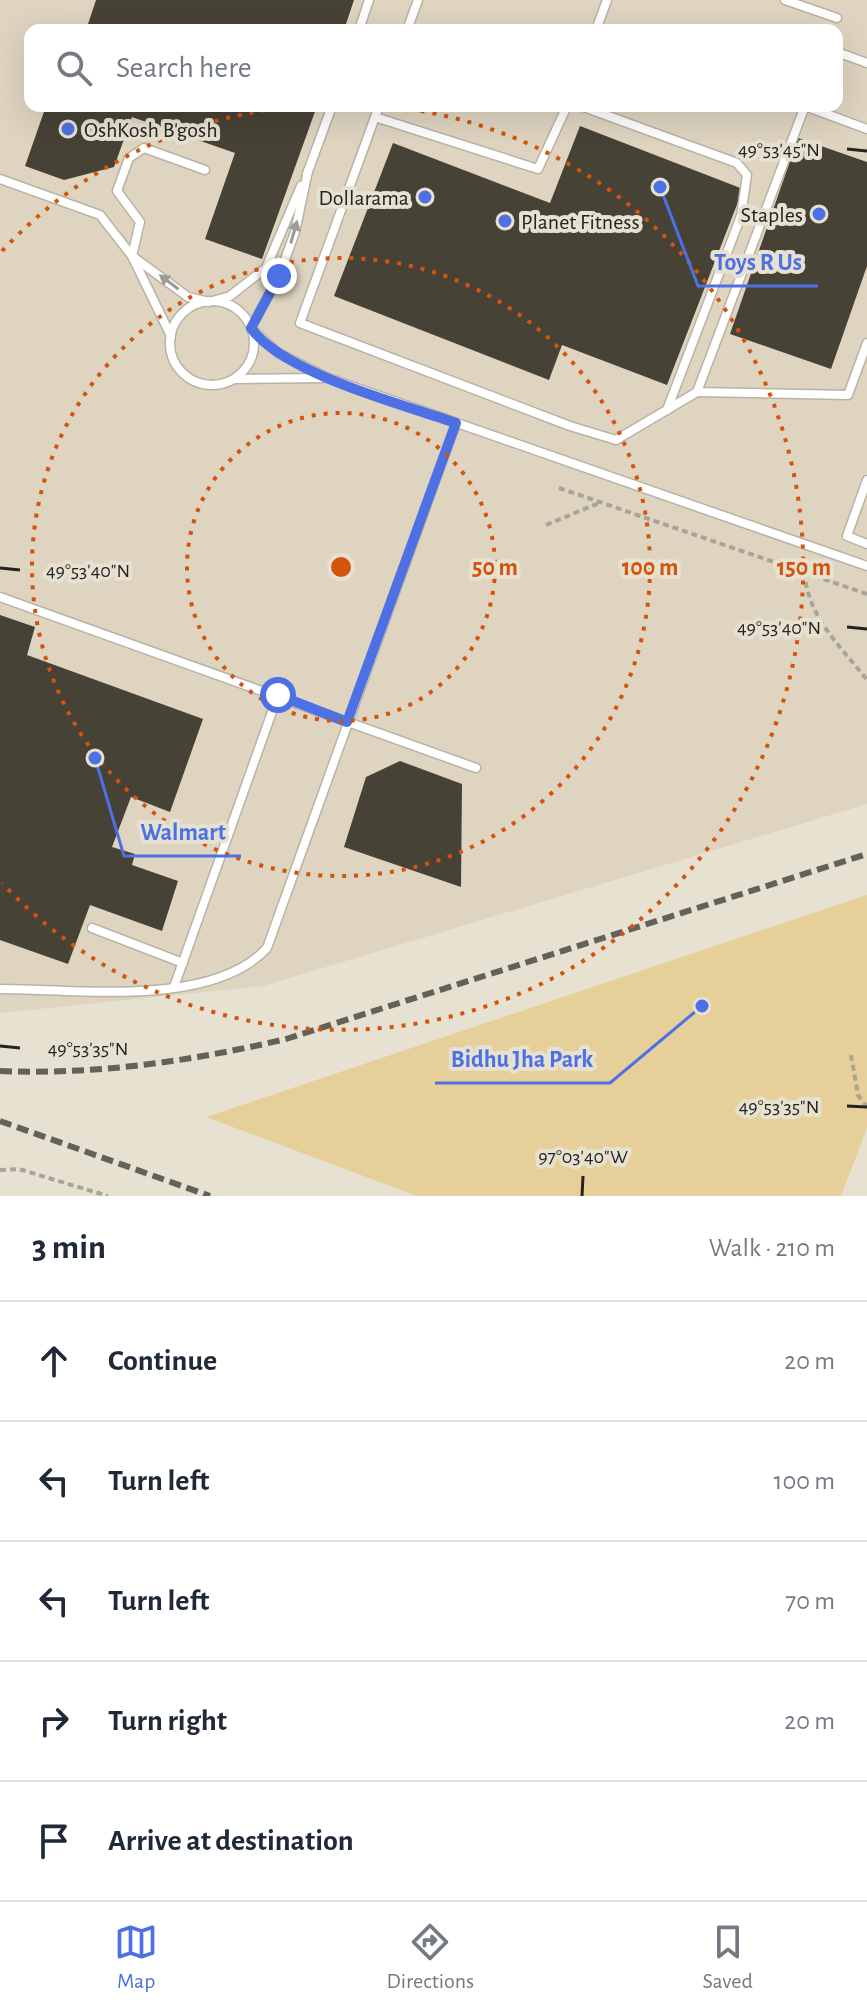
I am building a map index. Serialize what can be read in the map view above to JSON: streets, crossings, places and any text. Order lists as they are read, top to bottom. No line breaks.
{"places":["OshKosh B'gosh","Toys R Us","Dollarama","Staples","Planet Fitness","Walmart","Bidhu Jha Park"],"page":{"search":"Search here","heading":["3 min","Walk · 210 m"],"list":[["Continue","20 m"],["Turn left","100 m"],["Turn left","70 m"],["Turn right","20 m"],"Arrive at destination"],"nav":["Map","Directions","Saved"]},"coordinates":["49°53'45\"N","49°53'40\"N","49°53'35\"N","97°03'40\"W"],"rings":["50 m","100 m","150 m"]}
